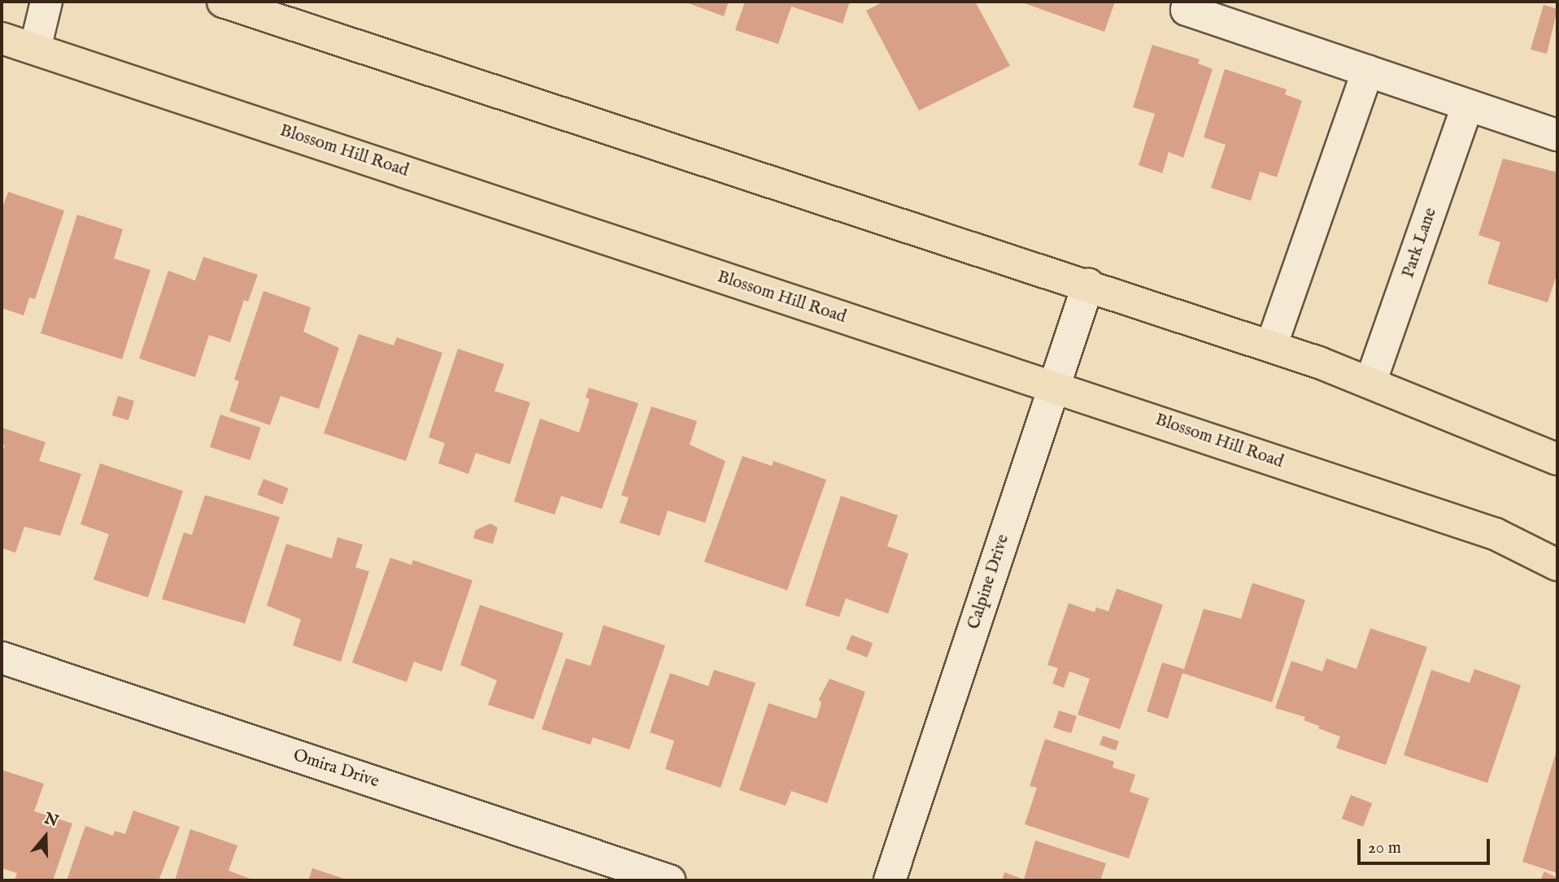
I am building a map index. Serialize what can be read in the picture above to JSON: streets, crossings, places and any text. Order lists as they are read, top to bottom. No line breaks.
{"streets":{"main road":["Blossom Hill Road"],"street":["Park Lane","Calpine Drive","Omira Drive"]},"crossings":[["Blossom Hill Road","Calpine Drive"]],"scale_bar":"20 m","north":"top"}
